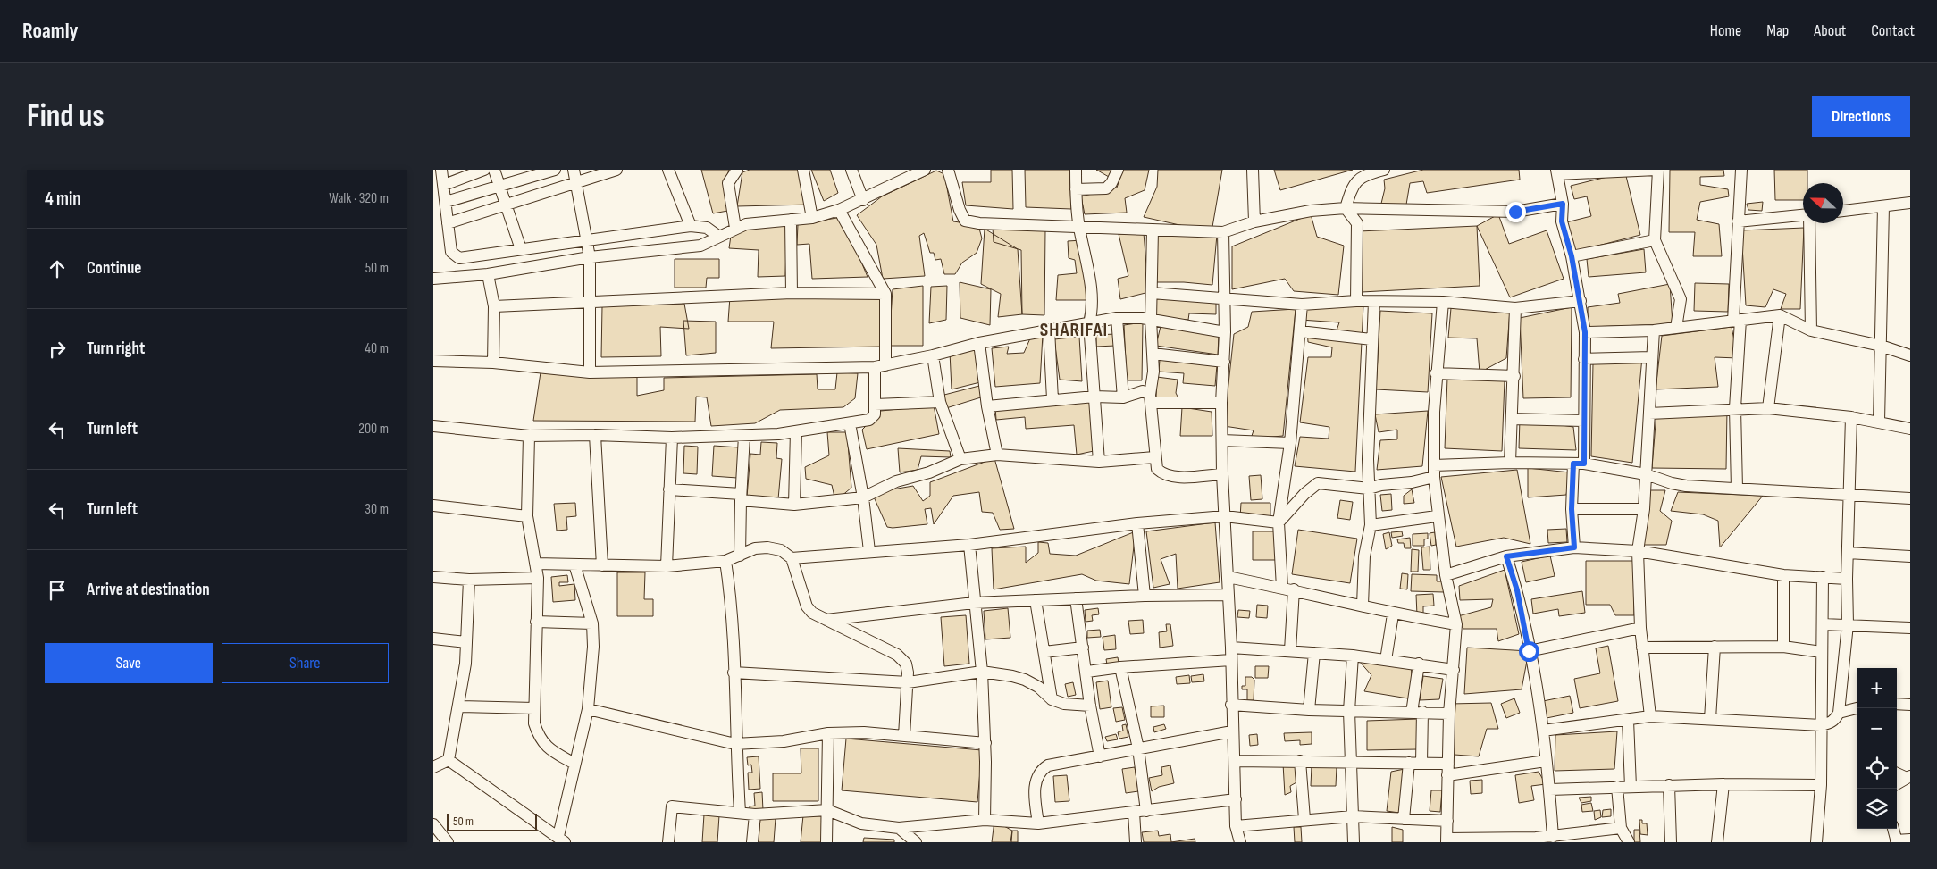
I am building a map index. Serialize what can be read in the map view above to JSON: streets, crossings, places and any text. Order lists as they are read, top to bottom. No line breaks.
{"districts":["SHARIFAI"],"scale_bar":"50 m","north":"left","page":{"header":"Roamly","nav":["Home","Map","About","Contact"],"buttons":["Directions",["Save","Share"]],"title":"Find us","heading":["4 min","Walk · 320 m"],"list":[["Continue","50 m"],["Turn right","40 m"],["Turn left","200 m"],["Turn left","30 m"],"Arrive at destination"],"map_buttons":["+","−"],"scale":"50 m"}}
